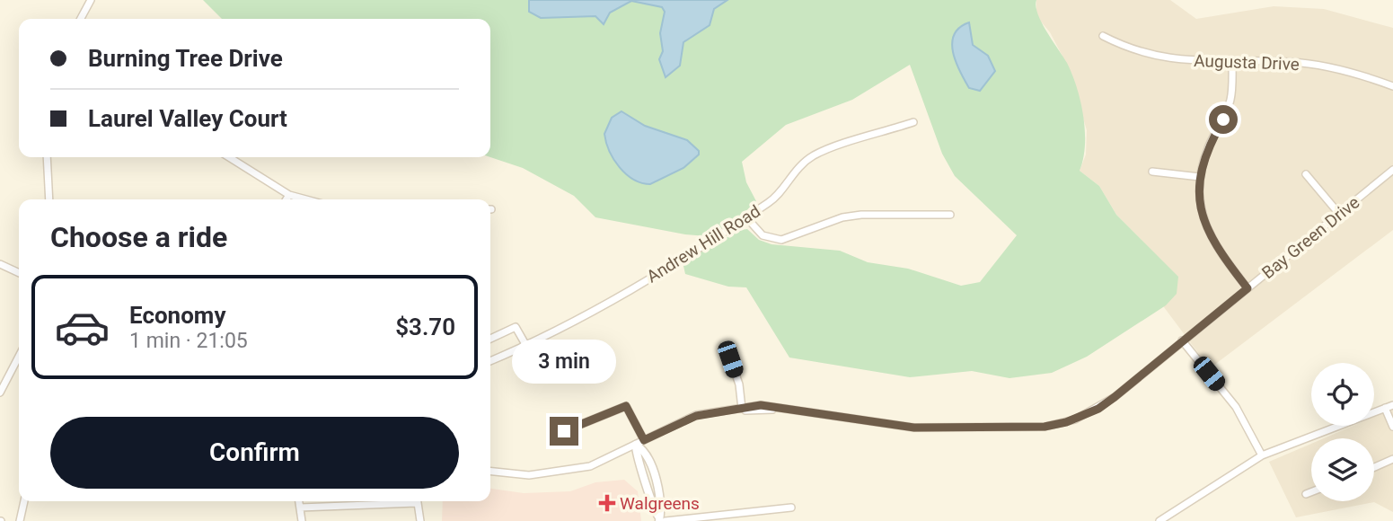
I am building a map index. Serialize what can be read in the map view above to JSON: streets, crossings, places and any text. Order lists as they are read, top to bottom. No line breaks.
{"streets":{"street":["Augusta Drive","Bay Green Drive","Andrew Hill Road"]},"places":{"health":["Walgreens"]},"page":{"banner":["Burning Tree Drive","Laurel Valley Court"],"heading":"Choose a ride","list":[{"name":"Economy","note":"1 min · 21:05","value":"$3.70"}],"bubble":"3 min","buttons":"Confirm"}}
